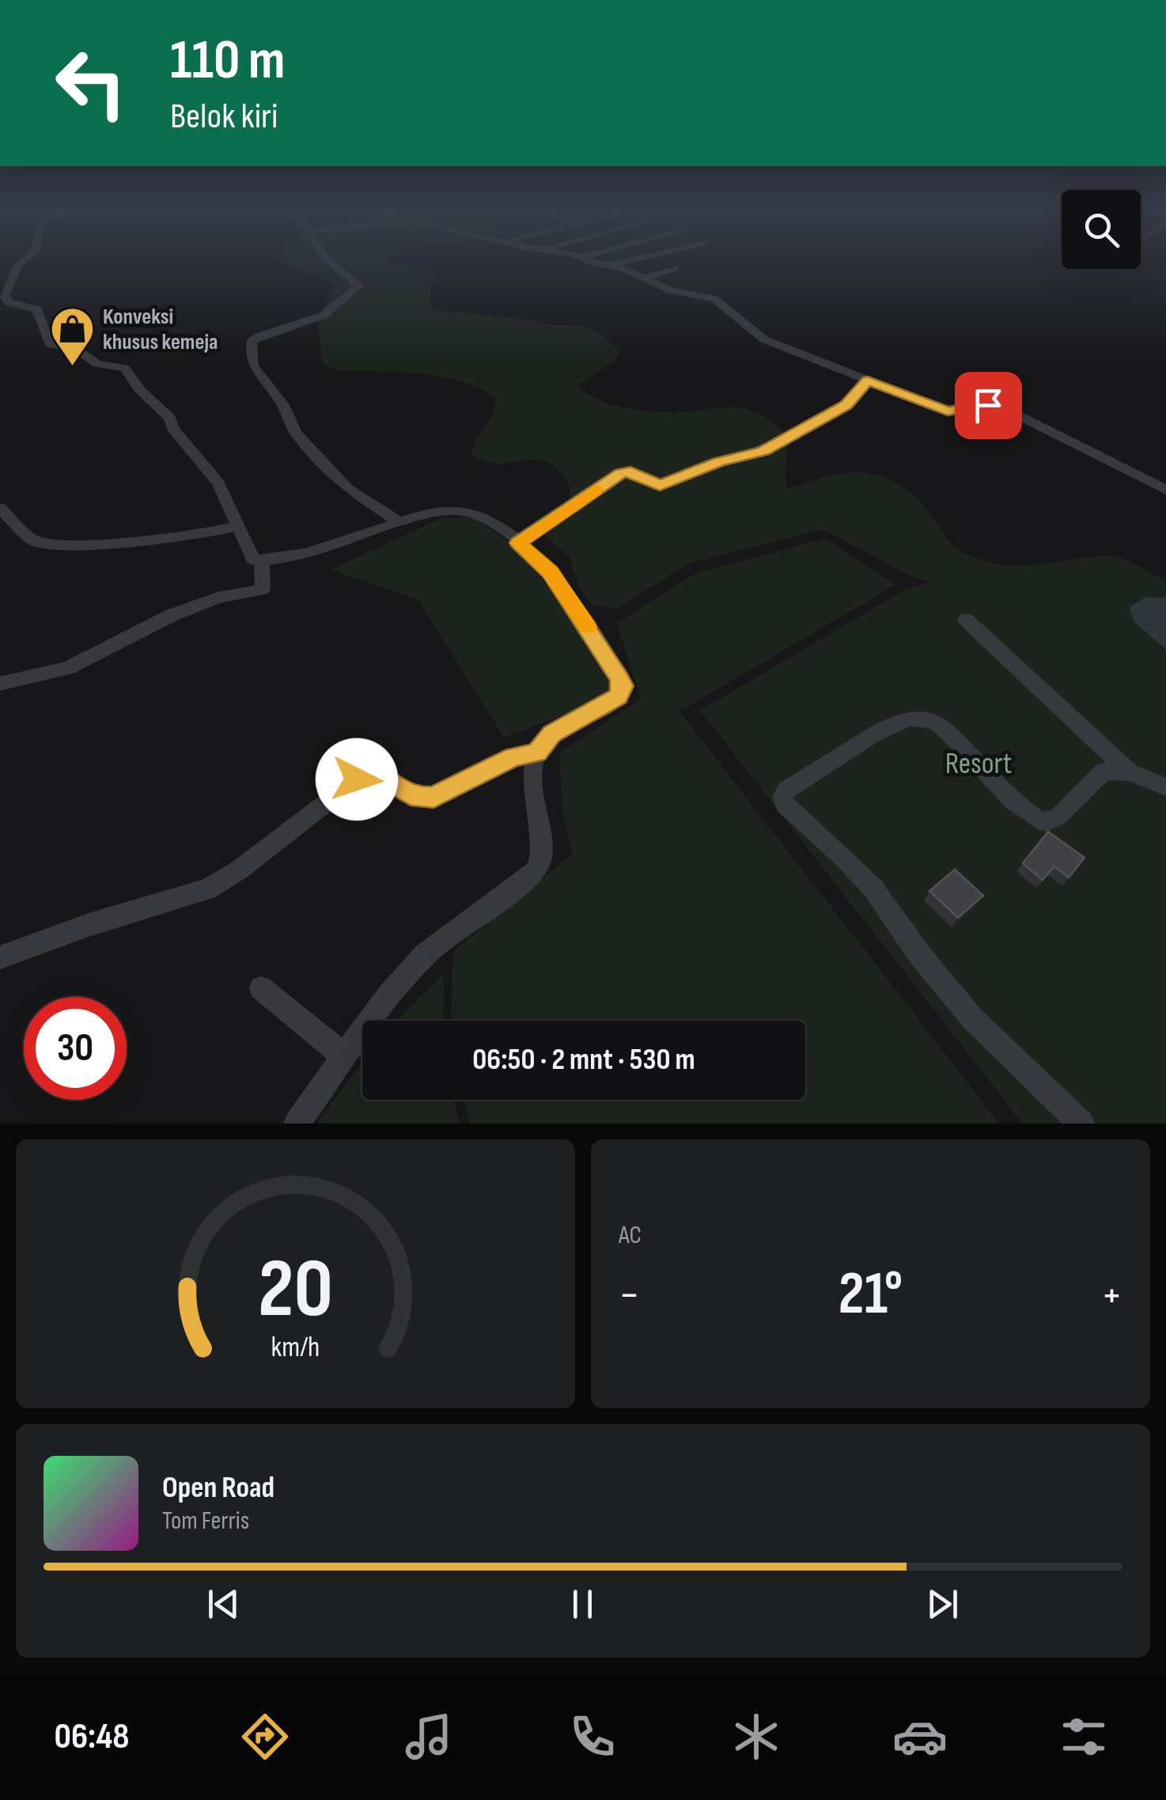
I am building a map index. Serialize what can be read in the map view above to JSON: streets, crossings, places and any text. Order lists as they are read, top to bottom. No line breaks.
{"parks":["Resort"],"places":{"shop":["Konveksi khusus kemeja"]},"page":{"turn":["110 m","Belok kiri"],"limit":"30","trip":"06:50 · 2 mnt · 530 m","tile":"AC","heat":["−","21°","+"],"song":["Open Road","Tom Ferris"],"tabs":"06:48","gauge":["20","km/h"]}}
